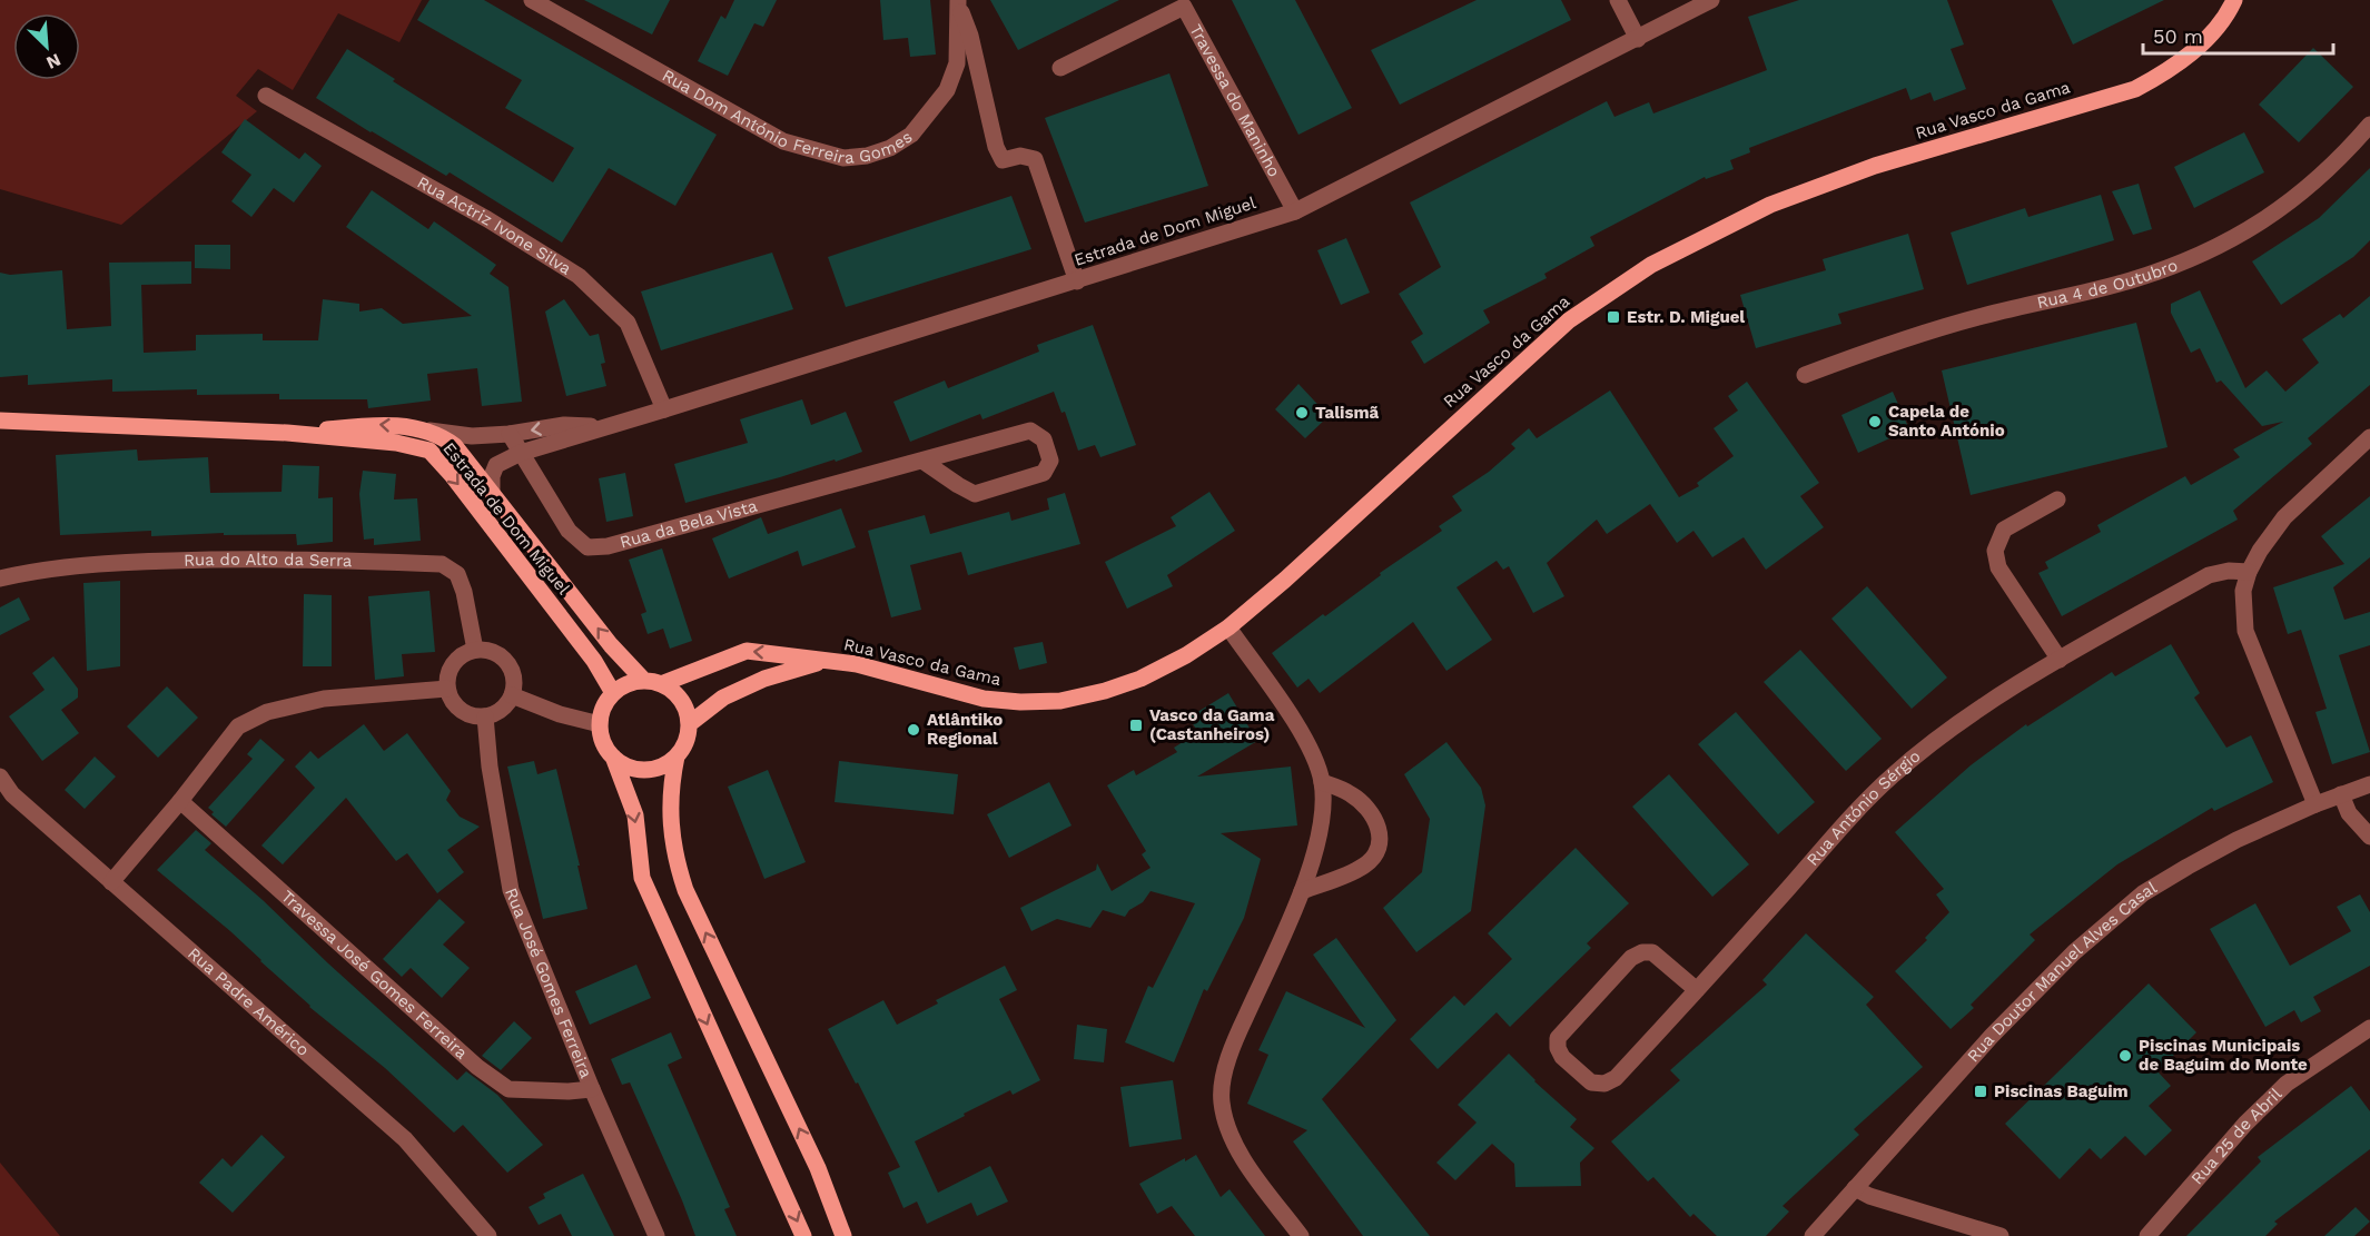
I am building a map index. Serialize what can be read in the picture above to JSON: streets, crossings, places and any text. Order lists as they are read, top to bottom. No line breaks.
{"streets":{"main road":["Rua Vasco da Gama","Estrada de Dom Miguel"],"street":["Rua Dom António Ferreira Gomes","Travessa do Maninho","Rua Actriz Ivone Silva","Rua 4 de Outubro","Rua da Bela Vista","Rua do Alto da Serra","Rua António Sérgio","Rua Doutor Manuel Alves Casal","Travessa José Gomes Ferreira","Rua José Gomes Ferreira","Rua Padre Américo","Rua 25 de Abril"]},"crossings":[["Travessa do Maninho","Estrada de Dom Miguel"],["Rua Vasco da Gama","Estrada de Dom Miguel"],["Rua Actriz Ivone Silva","Estrada de Dom Miguel"],["Estrada de Dom Miguel","Rua da Bela Vista"],["Rua do Alto da Serra","Rua José Gomes Ferreira"],["Travessa José Gomes Ferreira","Rua José Gomes Ferreira"]],"places":{"transit":["Estr. D. Miguel","Vasco da Gama (Castanheiros)","Piscinas Baguim"],"other":["Talismã","Capela de Santo António","Atlântiko Regional","Piscinas Municipais de Baguim do Monte"]},"scale_bar":"50 m","north":"bottom right"}
